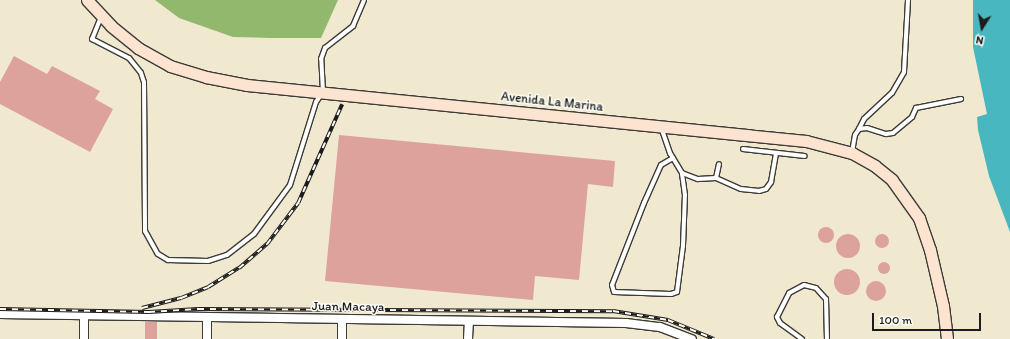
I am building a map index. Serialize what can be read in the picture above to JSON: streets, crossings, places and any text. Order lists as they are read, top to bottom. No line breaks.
{"streets":{"main road":["Avenida La Marina"],"street":["Juan Macaya"]},"scale_bar":"100 m","north":"bottom"}
